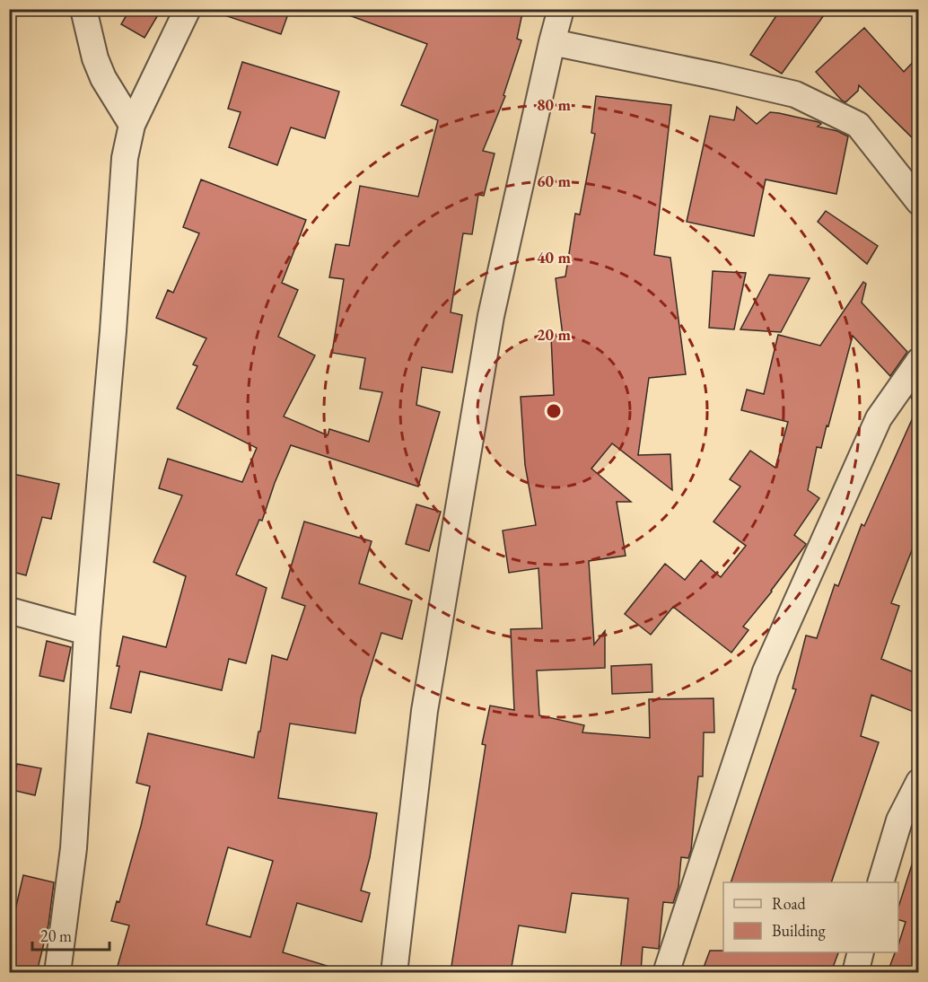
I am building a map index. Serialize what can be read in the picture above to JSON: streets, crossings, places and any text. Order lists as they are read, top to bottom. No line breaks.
{"legend":["Road","Building"],"scale_bar":"20 m","rings":["80 m","60 m","40 m","20 m"]}
